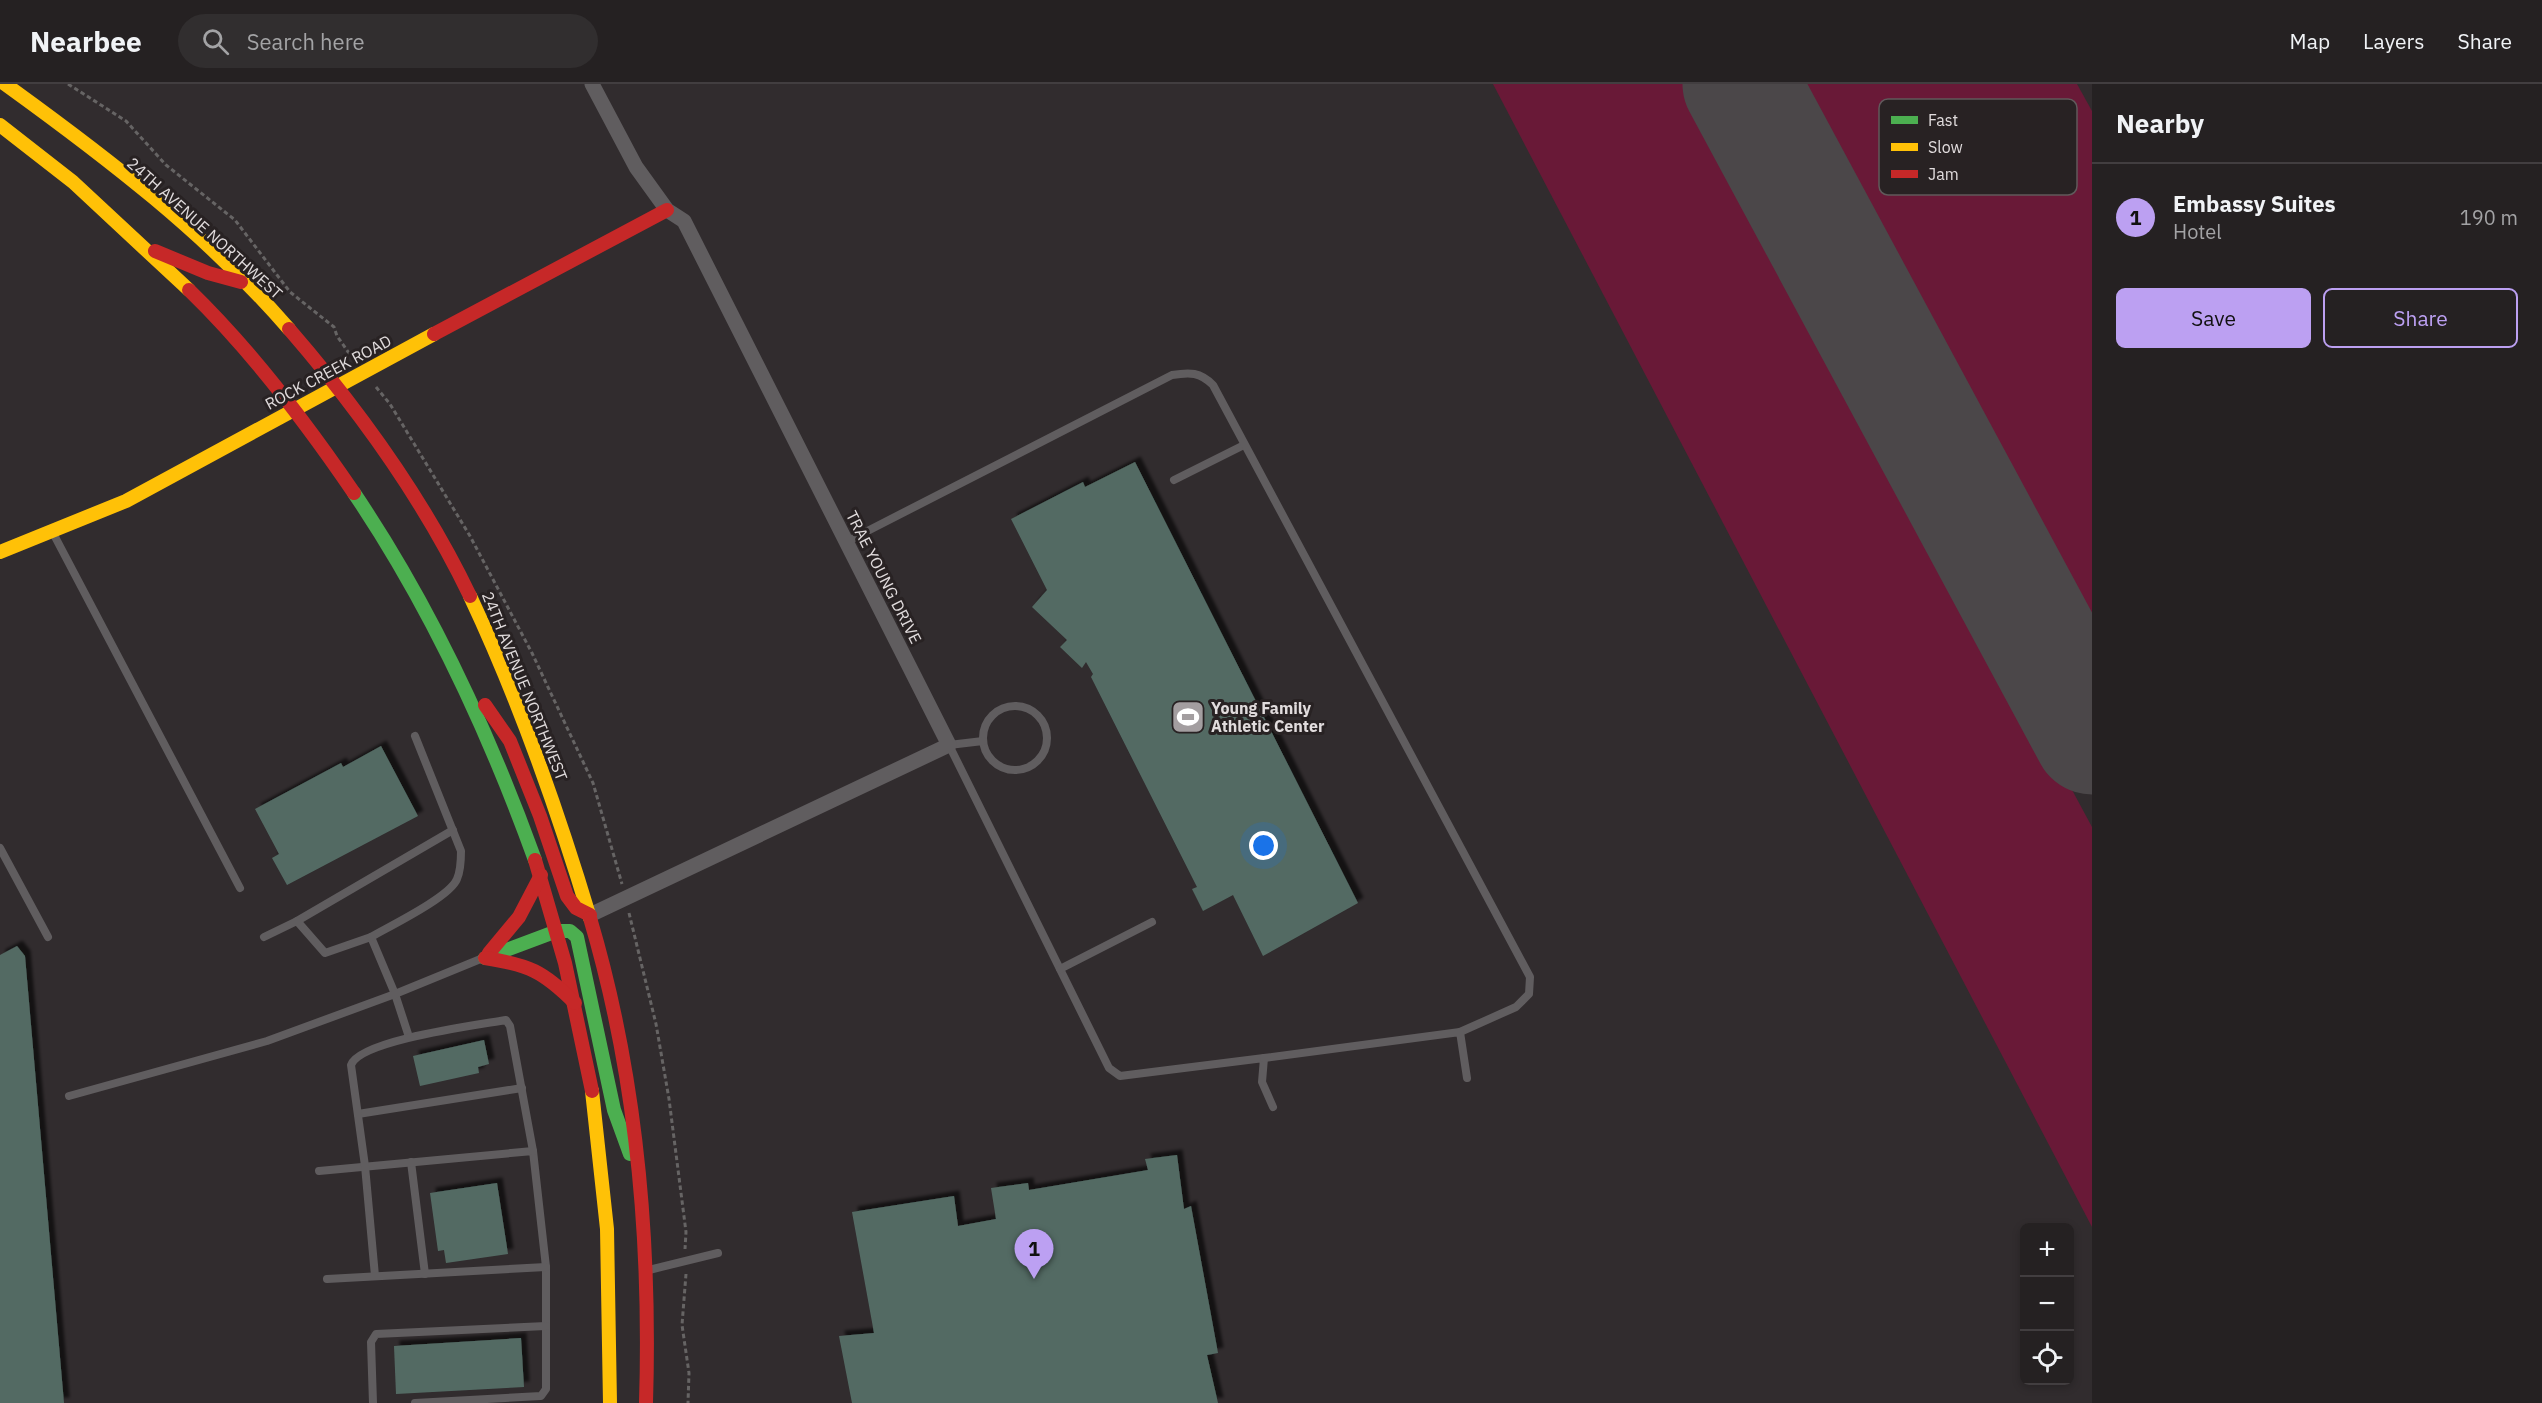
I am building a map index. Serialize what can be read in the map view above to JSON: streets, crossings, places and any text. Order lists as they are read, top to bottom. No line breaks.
{"streets":{"main road":["24TH AVENUE NORTHWEST","ROCK CREEK ROAD"],"street":["TRAE YOUNG DRIVE"]},"crossings":[["24TH AVENUE NORTHWEST","ROCK CREEK ROAD"],["ROCK CREEK ROAD","TRAE YOUNG DRIVE"]],"places":{"sports":["Young Family Athletic Center"]},"legend":["Fast","Slow","Jam"],"page":{"header":"Nearbee","search":"Search here","nav":["Map","Layers","Share"],"heading":"Nearby","list":[{"mark":"1","name":"Embassy Suites","note":"Hotel","value":"190 m"}],"buttons":["Save","Share"],"map_buttons":["+","−"],"pins":"1"}}
